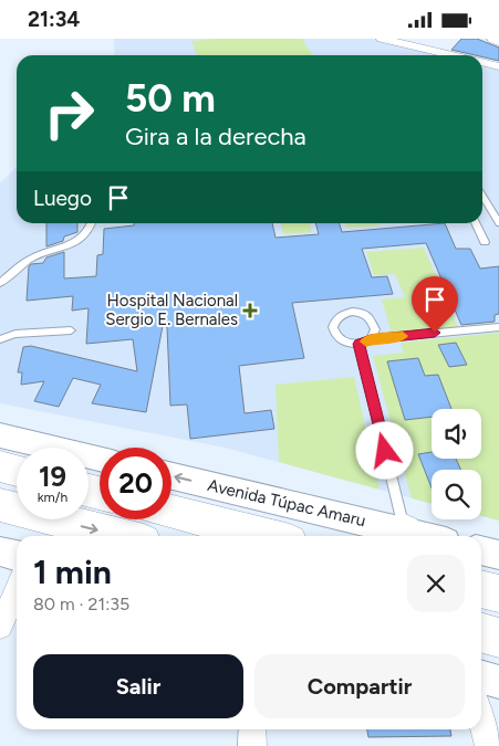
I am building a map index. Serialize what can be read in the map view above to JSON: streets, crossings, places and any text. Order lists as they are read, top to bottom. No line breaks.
{"streets":{"street":["Avenida Túpac Amaru"]},"one_way":["Avenida Túpac Amaru"],"places":{"health":["Hospital Nacional Sergio E. Bernales"]},"page":{"status":"21:34","turn":["50 m","Gira a la derecha"],"then":"Luego","speed":"19 km/h","limit":"20","heading":["1 min","80 m · 21:35"],"buttons":["Salir","Compartir"]}}
